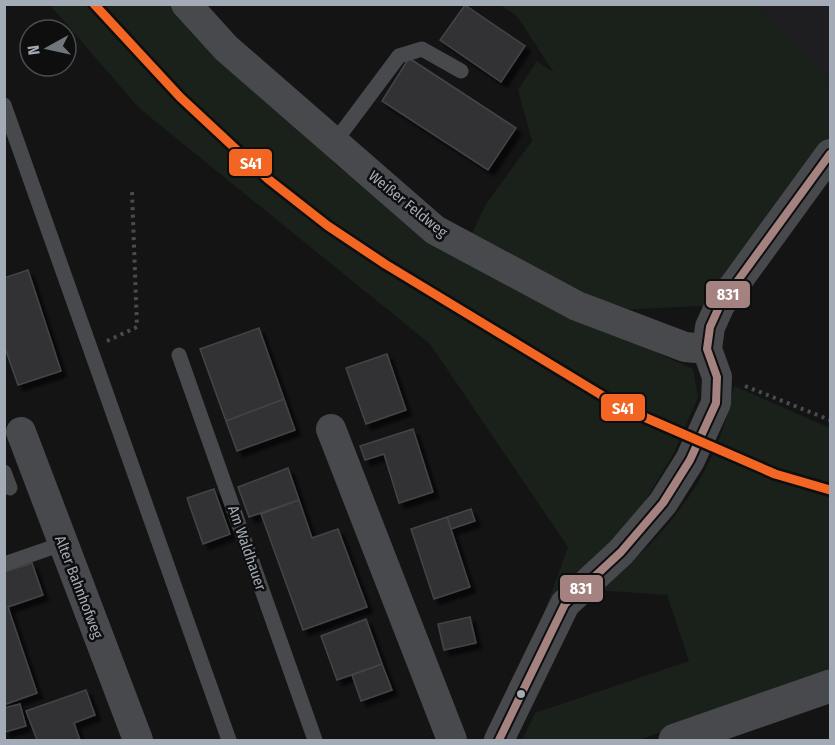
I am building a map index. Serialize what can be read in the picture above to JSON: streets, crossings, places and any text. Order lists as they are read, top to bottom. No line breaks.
{"streets":{"street":["Weißer Feldweg","Alter Bahnhofweg"],"lane":["Am Waldhauer"]},"lines":["transit line S41","transit line 831"],"north":"left"}
